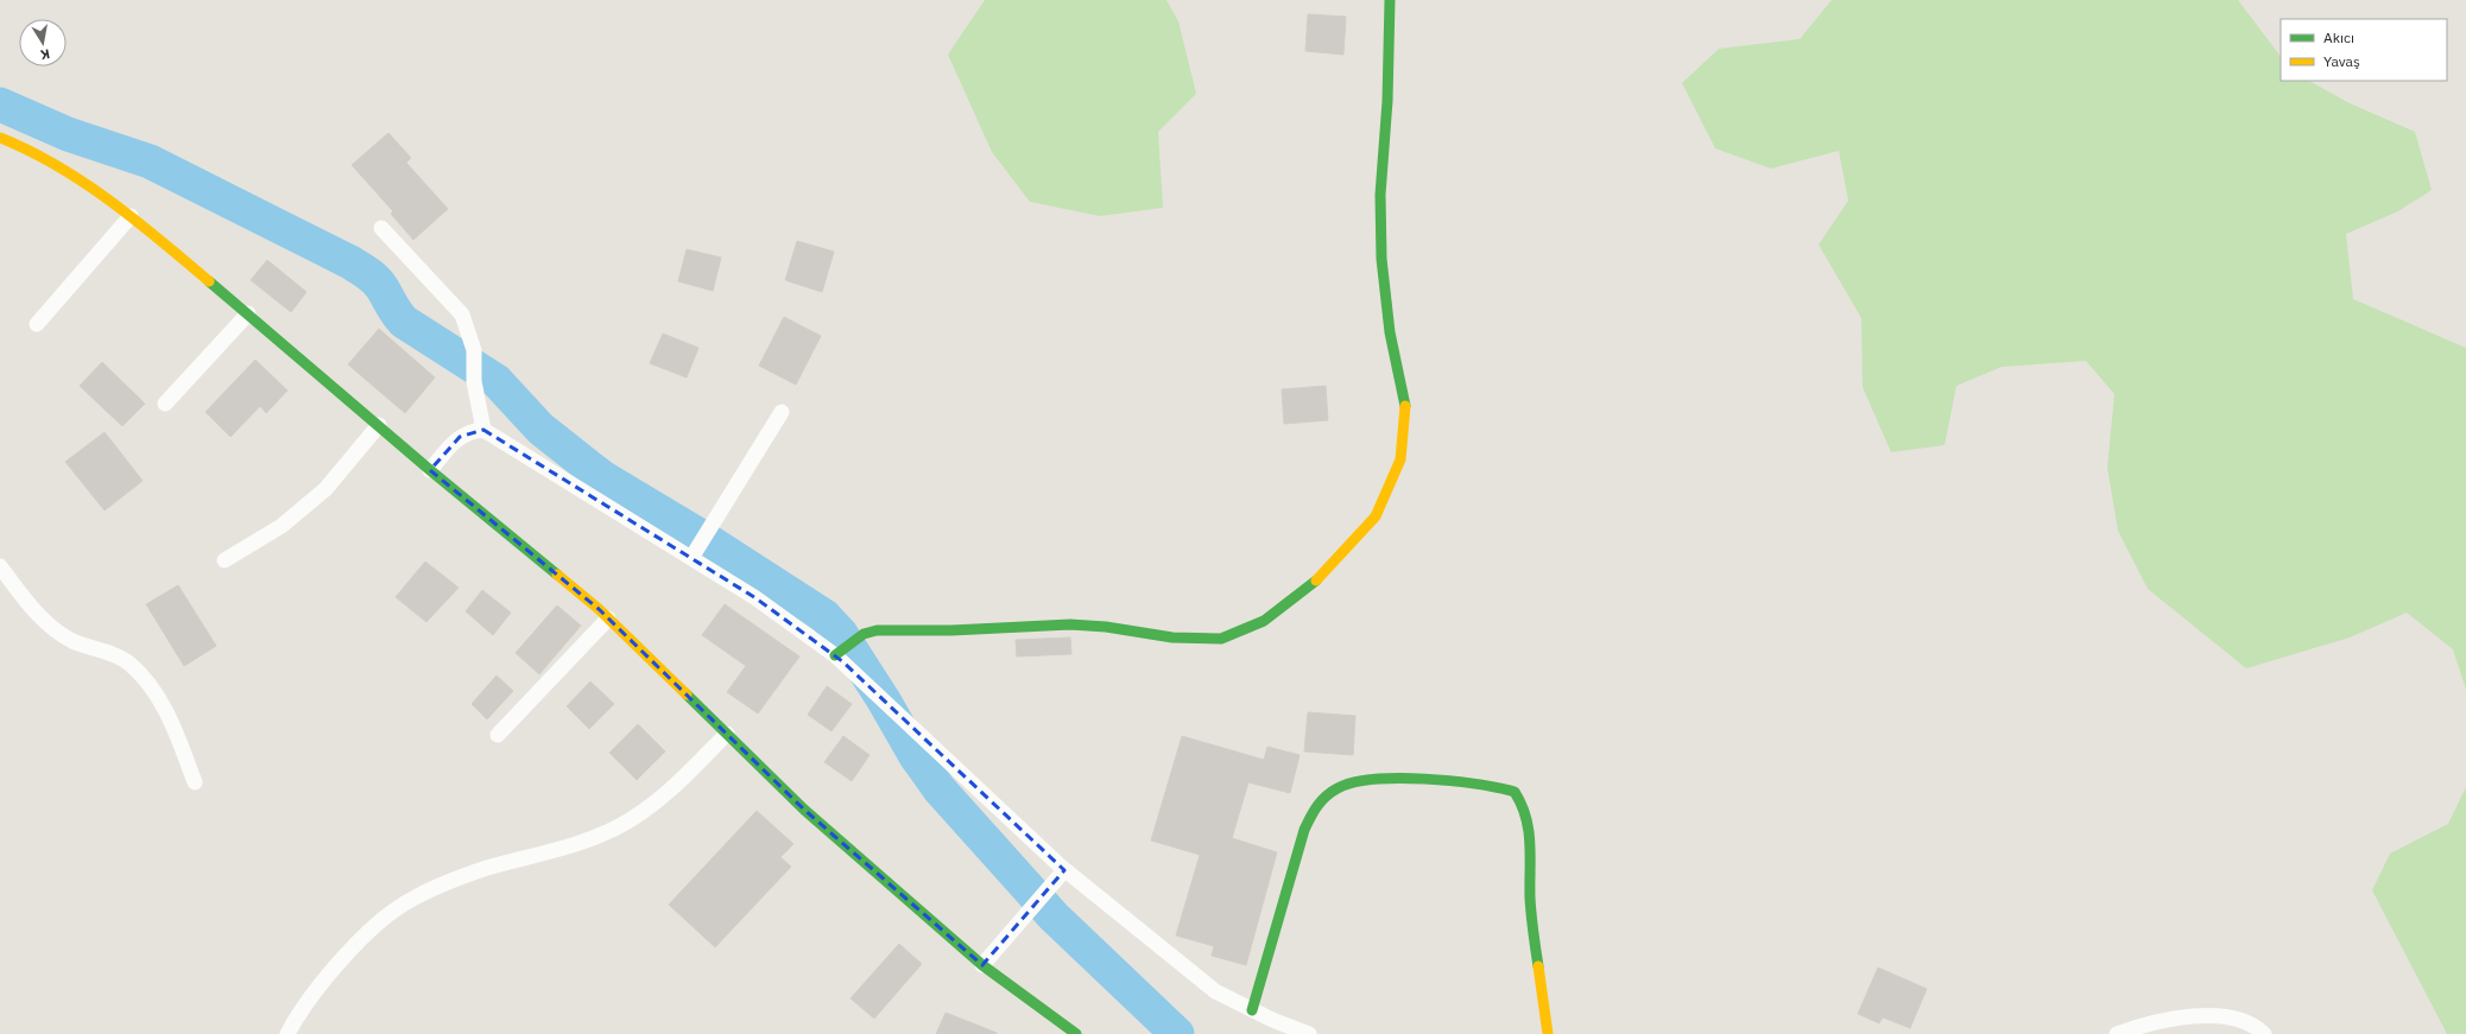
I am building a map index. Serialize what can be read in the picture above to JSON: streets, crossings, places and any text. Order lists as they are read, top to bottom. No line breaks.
{"legend":["Akıcı","Yavaş"],"north":"bottom"}
